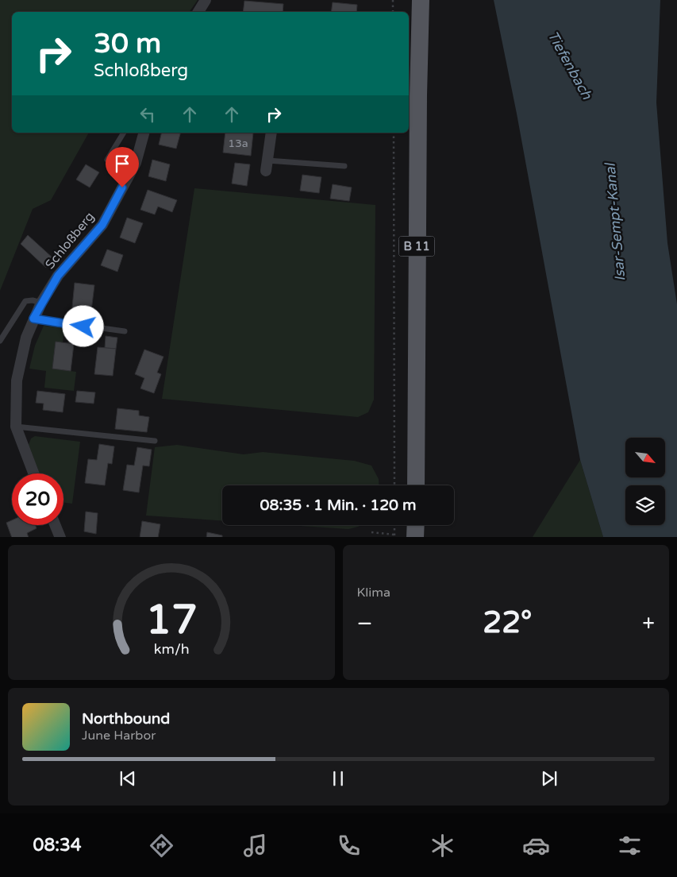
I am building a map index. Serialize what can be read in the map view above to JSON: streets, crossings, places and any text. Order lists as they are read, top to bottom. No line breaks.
{"streets":{"main road":["B 11"],"street":["Schloßberg"]},"water":["Tiefenbach","Isar-Sempt-Kanal"],"house_numbers":["13a"],"north":"bottom right","page":{"turn":["30 m","Schloßberg"],"limit":"20","trip":"08:35 · 1 Min. · 120 m","tile":"Klima","heat":["−","22°","+"],"song":["Northbound","June Harbor"],"tabs":"08:34","gauge":["17","km/h"]}}
